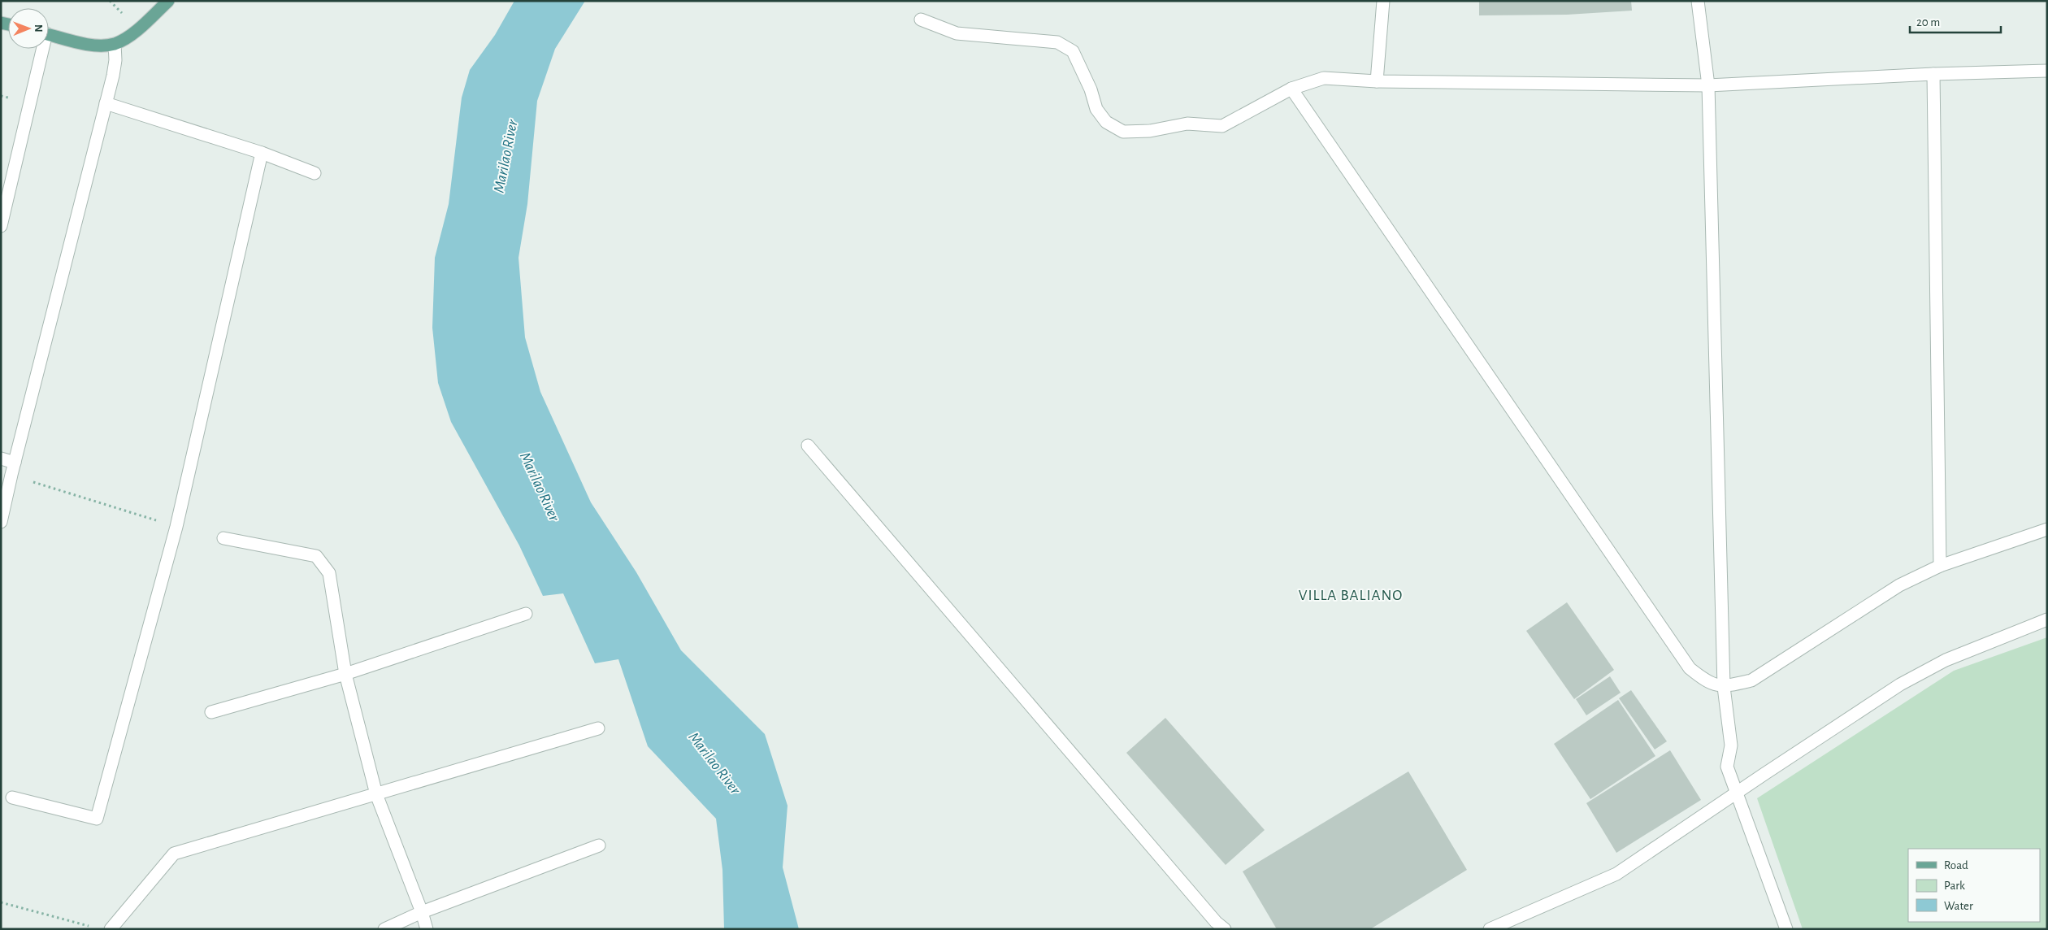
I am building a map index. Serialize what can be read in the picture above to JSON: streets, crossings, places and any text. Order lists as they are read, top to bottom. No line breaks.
{"districts":["VILLA BALIANO"],"water":["Marilao River"],"legend":["Road","Park","Water"],"scale_bar":"20 m","north":"right"}
